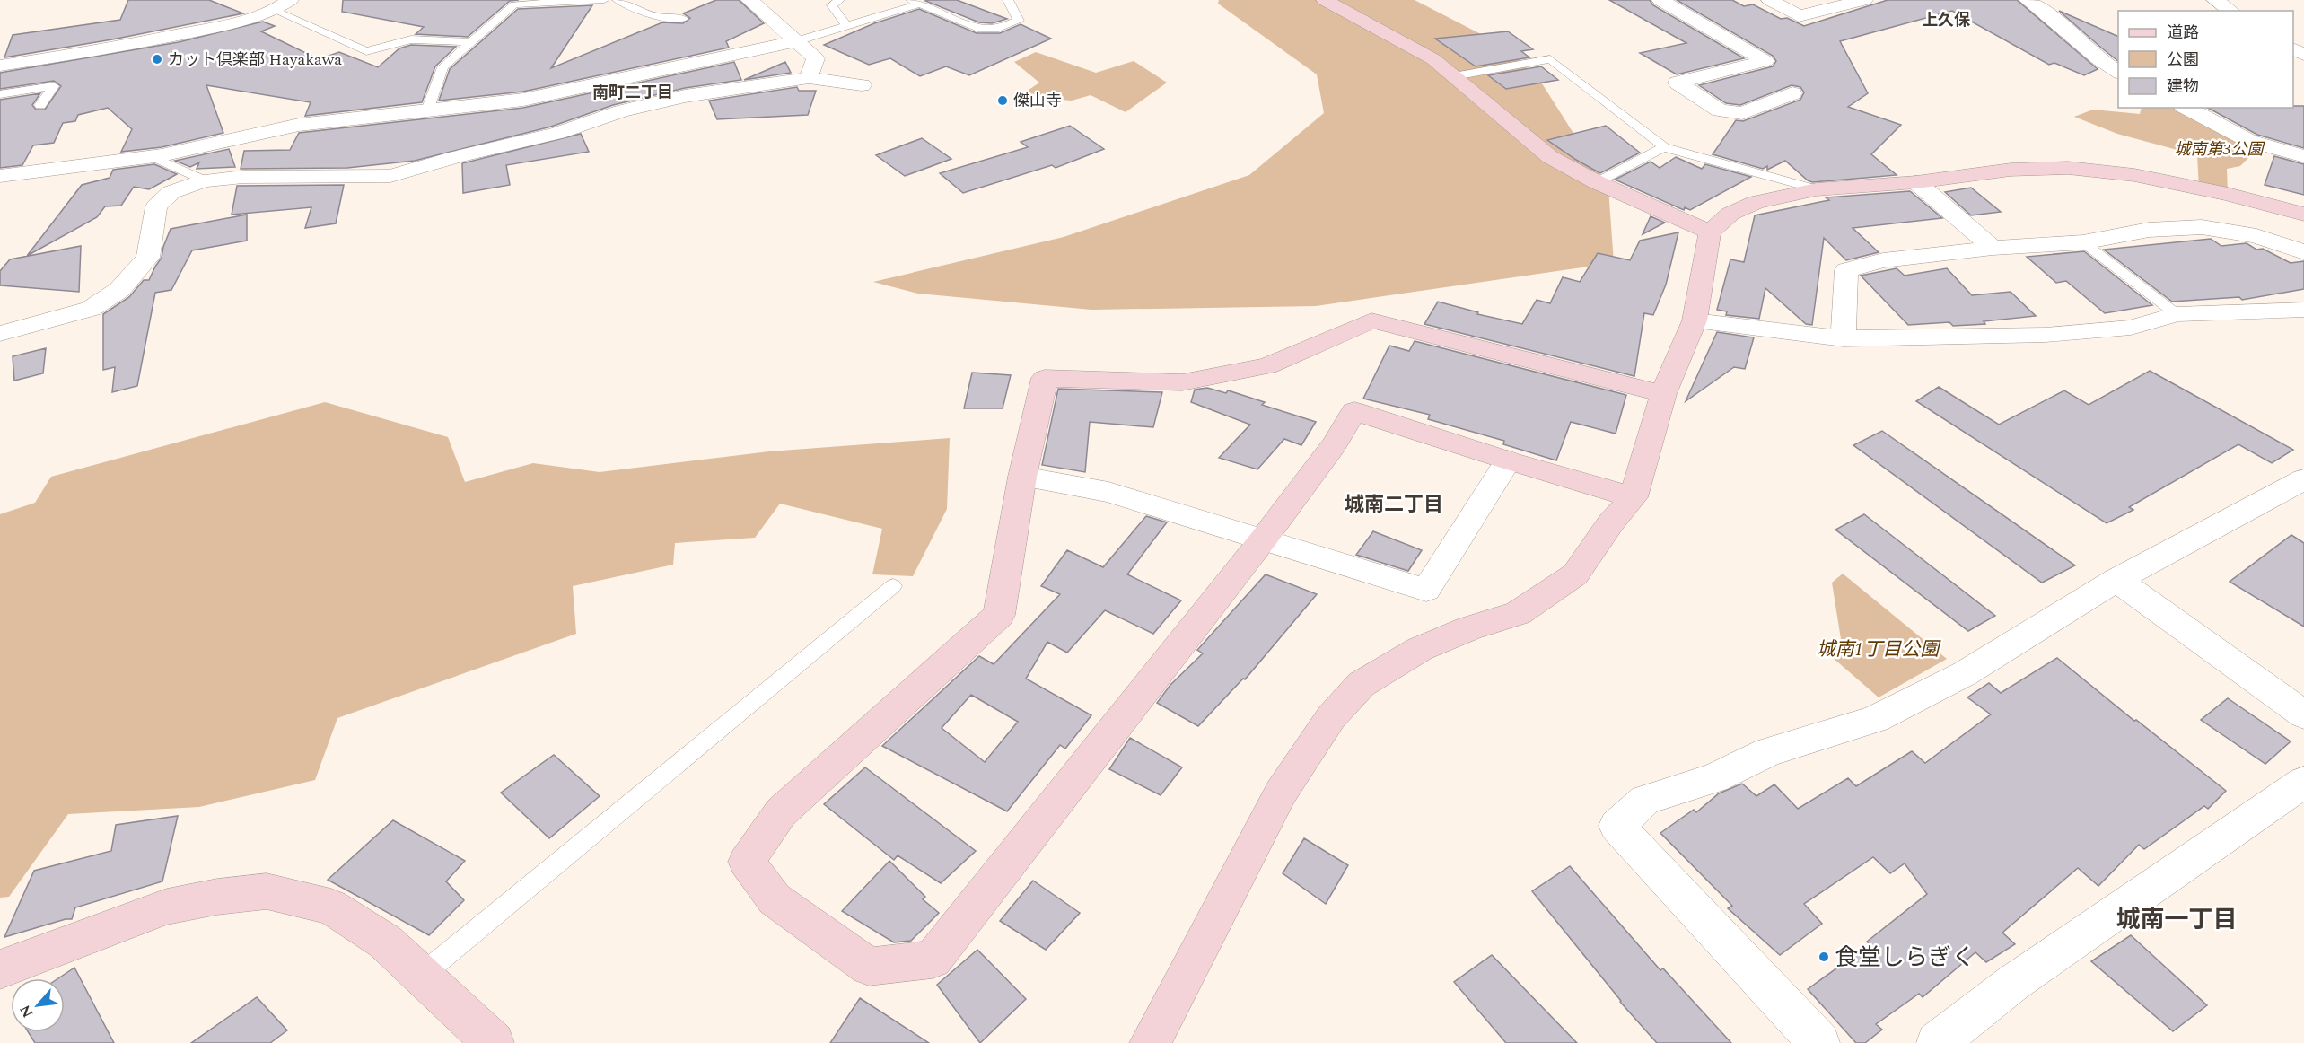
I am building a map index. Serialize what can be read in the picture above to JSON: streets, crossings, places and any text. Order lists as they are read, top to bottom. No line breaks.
{"districts":["上久保","南町二丁目","城南二丁目","城南一丁目"],"parks":["城南第3公園","城南1丁目公園"],"places":["カット倶楽部 Hayakawa","傑山寺","食堂しらぎく"],"legend":["道路","公園","建物"],"north":"bottom left"}
